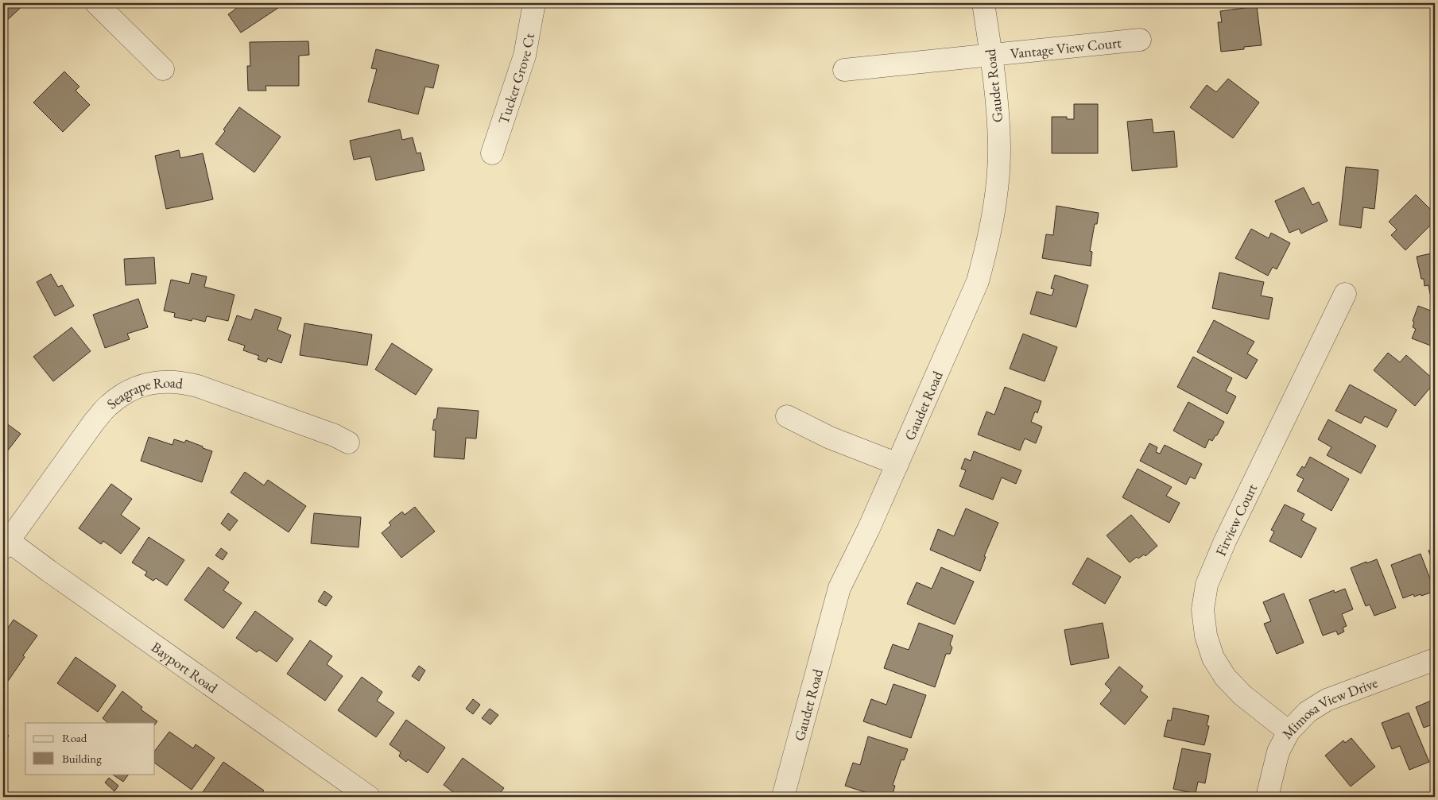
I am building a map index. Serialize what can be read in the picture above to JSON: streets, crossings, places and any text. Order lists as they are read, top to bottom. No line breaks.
{"streets":{"street":["Vantage View Court","Tucker Grove Ct","Gaudet Road","Seagrape Road","Firview Court","Bayport Road","Mimosa View Drive"]},"crossings":[["Vantage View Court","Gaudet Road"],["Seagrape Road","Bayport Road"],["Firview Court","Mimosa View Drive"]],"legend":["Road","Building"]}
